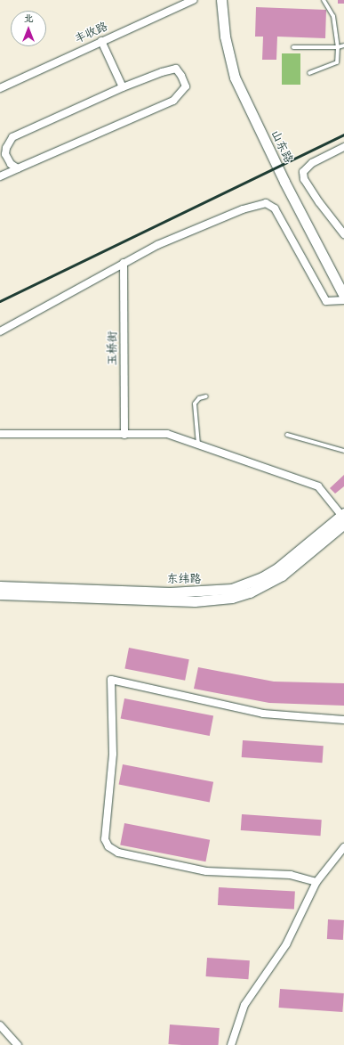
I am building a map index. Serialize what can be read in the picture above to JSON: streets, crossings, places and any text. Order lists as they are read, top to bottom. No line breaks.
{"streets":{"main road":["山东路","东纬路"],"street":["丰收路","玉桥街"]},"north":"top"}
